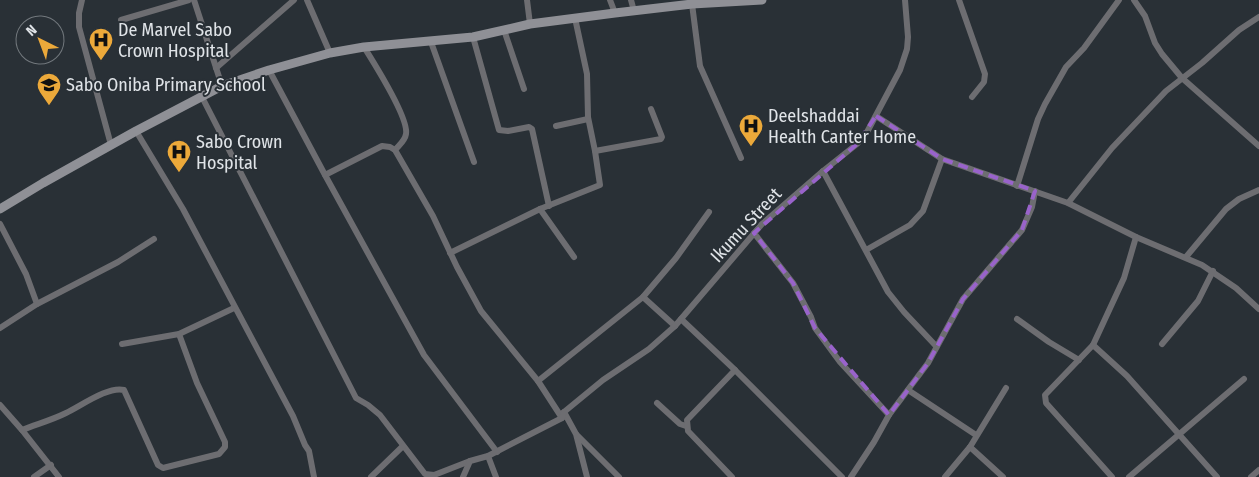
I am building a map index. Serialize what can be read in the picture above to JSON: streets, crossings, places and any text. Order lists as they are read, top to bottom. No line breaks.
{"streets":{"street":["Ikumu Street"]},"places":{"hospital":["De Marvel Sabo Crown Hospital","Deelshaddai Health Canter Home","Sabo Crown Hospital"],"school or university":["Sabo Oniba Primary School"]},"north":"top left"}
